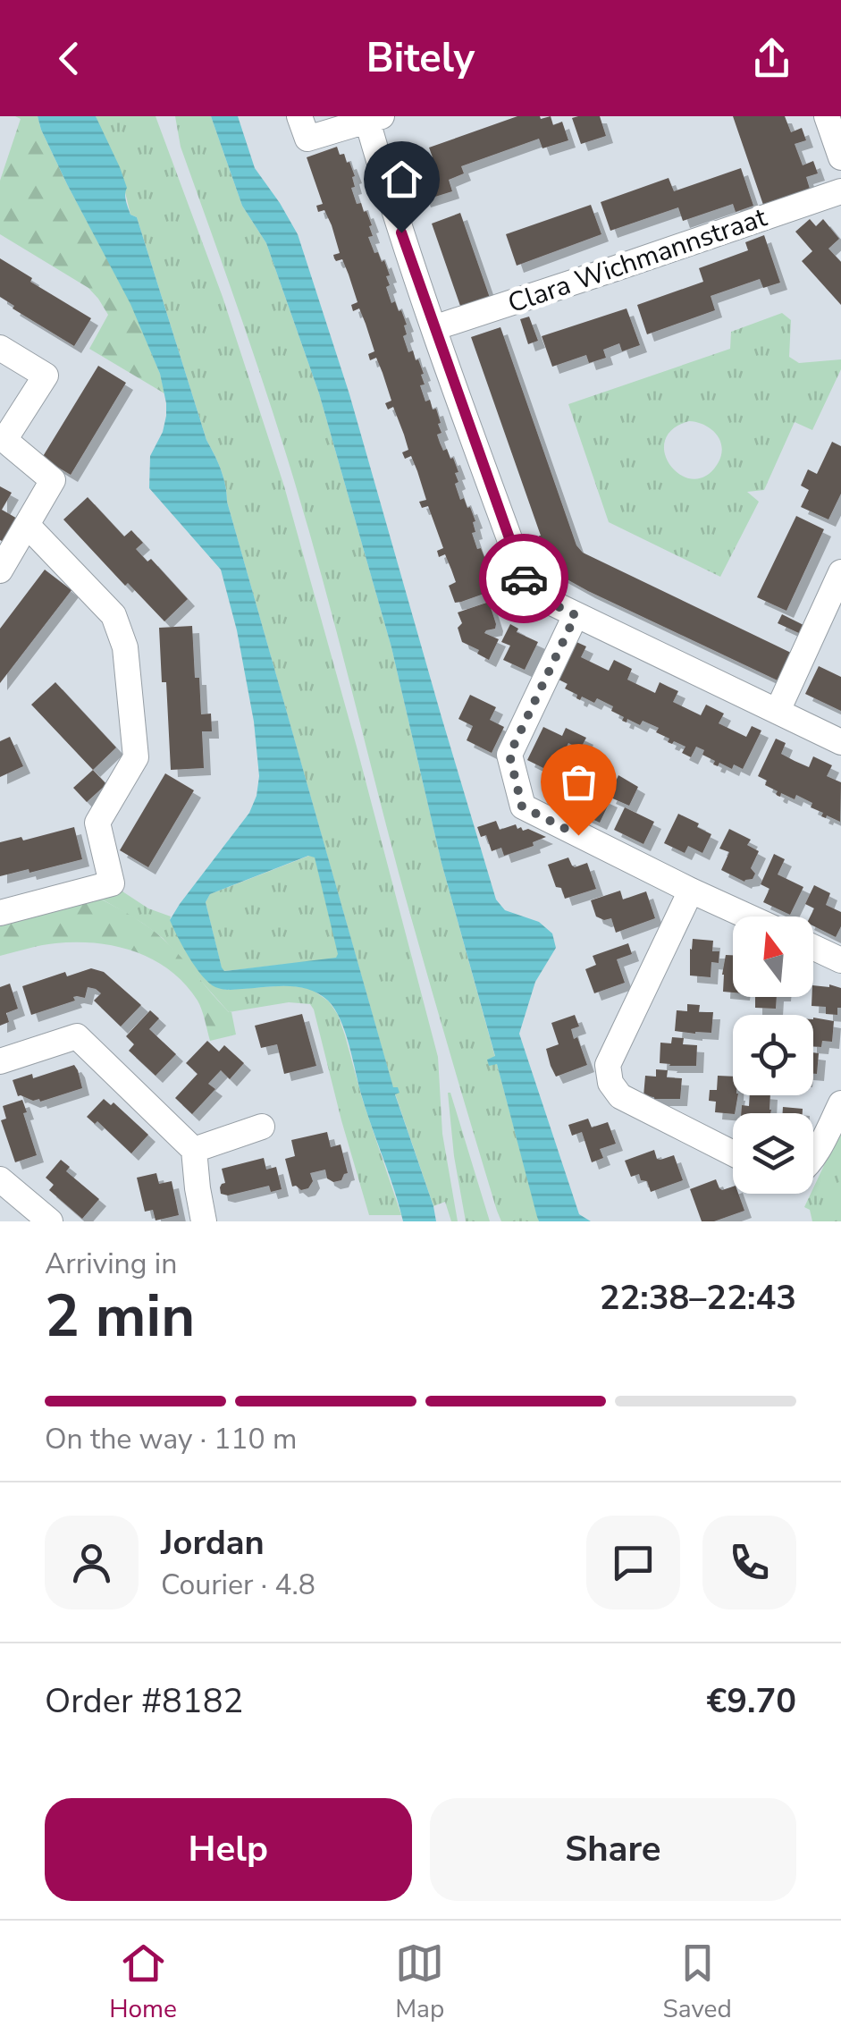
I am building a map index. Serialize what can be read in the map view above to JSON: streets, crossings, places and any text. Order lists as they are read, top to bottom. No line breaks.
{"streets":{"street":["Clara Wichmannstraat"]},"north":"top","page":{"header":"Bitely","heading":["2 min","Arriving in","22:38–22:43"],"panel":["Jordan","Courier · 4.8","Order #8182","€9.70"],"bar":"On the way · 110 m","buttons":["Help","Share"],"tabs":["Home","Map","Saved"]}}
